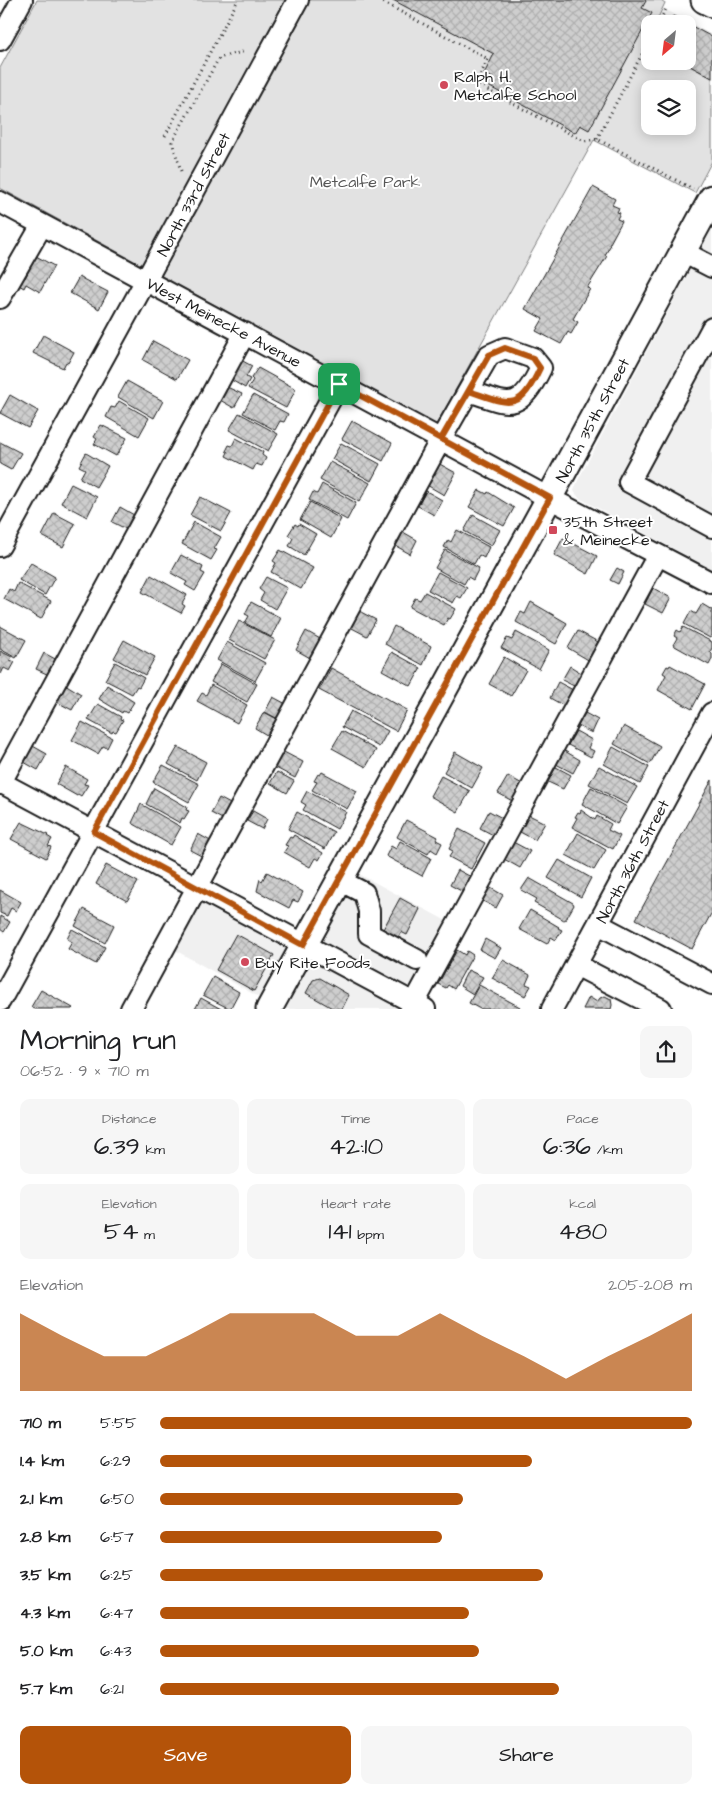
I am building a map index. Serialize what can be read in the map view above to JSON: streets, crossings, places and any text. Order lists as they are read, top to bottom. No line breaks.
{"streets":{"main road":["North 35th Street"],"street":["North 33rd Street","West Meinecke Avenue","North 36th Street"]},"crossings":[["North 33rd Street","West Meinecke Avenue"],["West Meinecke Avenue","North 35th Street"]],"parks":["Metcalfe Park"],"places":{"other":["Ralph H. Metcalfe School","Buy Rite Foods"],"transit":["35th Street & Meinecke"]},"north":"bottom left","page":{"heading":["Morning run","06:52 · 9 × 710 m"],"stats":[["Distance","6.39 km"],["Time","42:10"],["Pace","6:36 /km"],["Elevation","54 m"],["Heart rate","141 bpm"],["kcal","480"]],"chart":["Elevation","205–208 m"],"list":[{"name":"710 m","note":"5:55"},{"name":"1.4 km","note":"6:29"},{"name":"2.1 km","note":"6:50"},{"name":"2.8 km","note":"6:57"},{"name":"3.5 km","note":"6:25"},{"name":"4.3 km","note":"6:47"},{"name":"5.0 km","note":"6:43"},{"name":"5.7 km","note":"6:21"}],"buttons":["Save","Share"]}}
